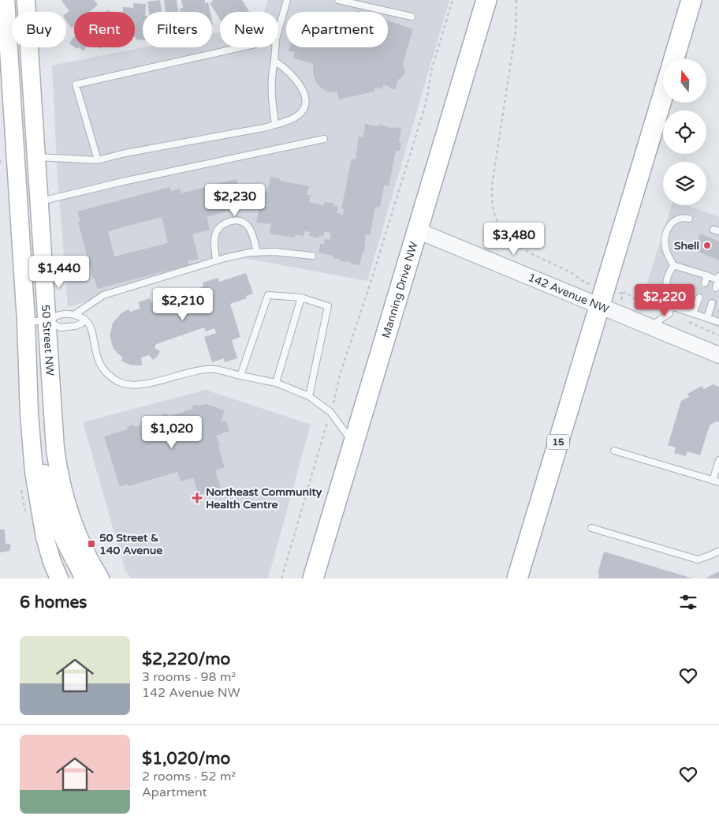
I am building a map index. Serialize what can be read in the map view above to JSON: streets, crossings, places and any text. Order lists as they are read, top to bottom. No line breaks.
{"streets":{"main road":["Manning Drive NW","50 Street NW","15"],"street":["142 Avenue NW"]},"crossings":[["Manning Drive NW","142 Avenue NW"],["142 Avenue NW","15"]],"places":{"other":["Shell"],"health":["Northeast Community Health Centre"],"transit":["50 Street & 140 Avenue"]},"north":"top","page":{"chip":["Buy","Rent","Filters","New","Apartment"],"price":["$2,230","$3,480","$1,440","$2,220","$2,210","$1,020"],"heading":"6 homes","list":[{"name":"$2,220/mo","note":"3 rooms · 98 m² · 142 Avenue NW"},{"name":"$1,020/mo","note":"2 rooms · 52 m² · Apartment"}]}}
